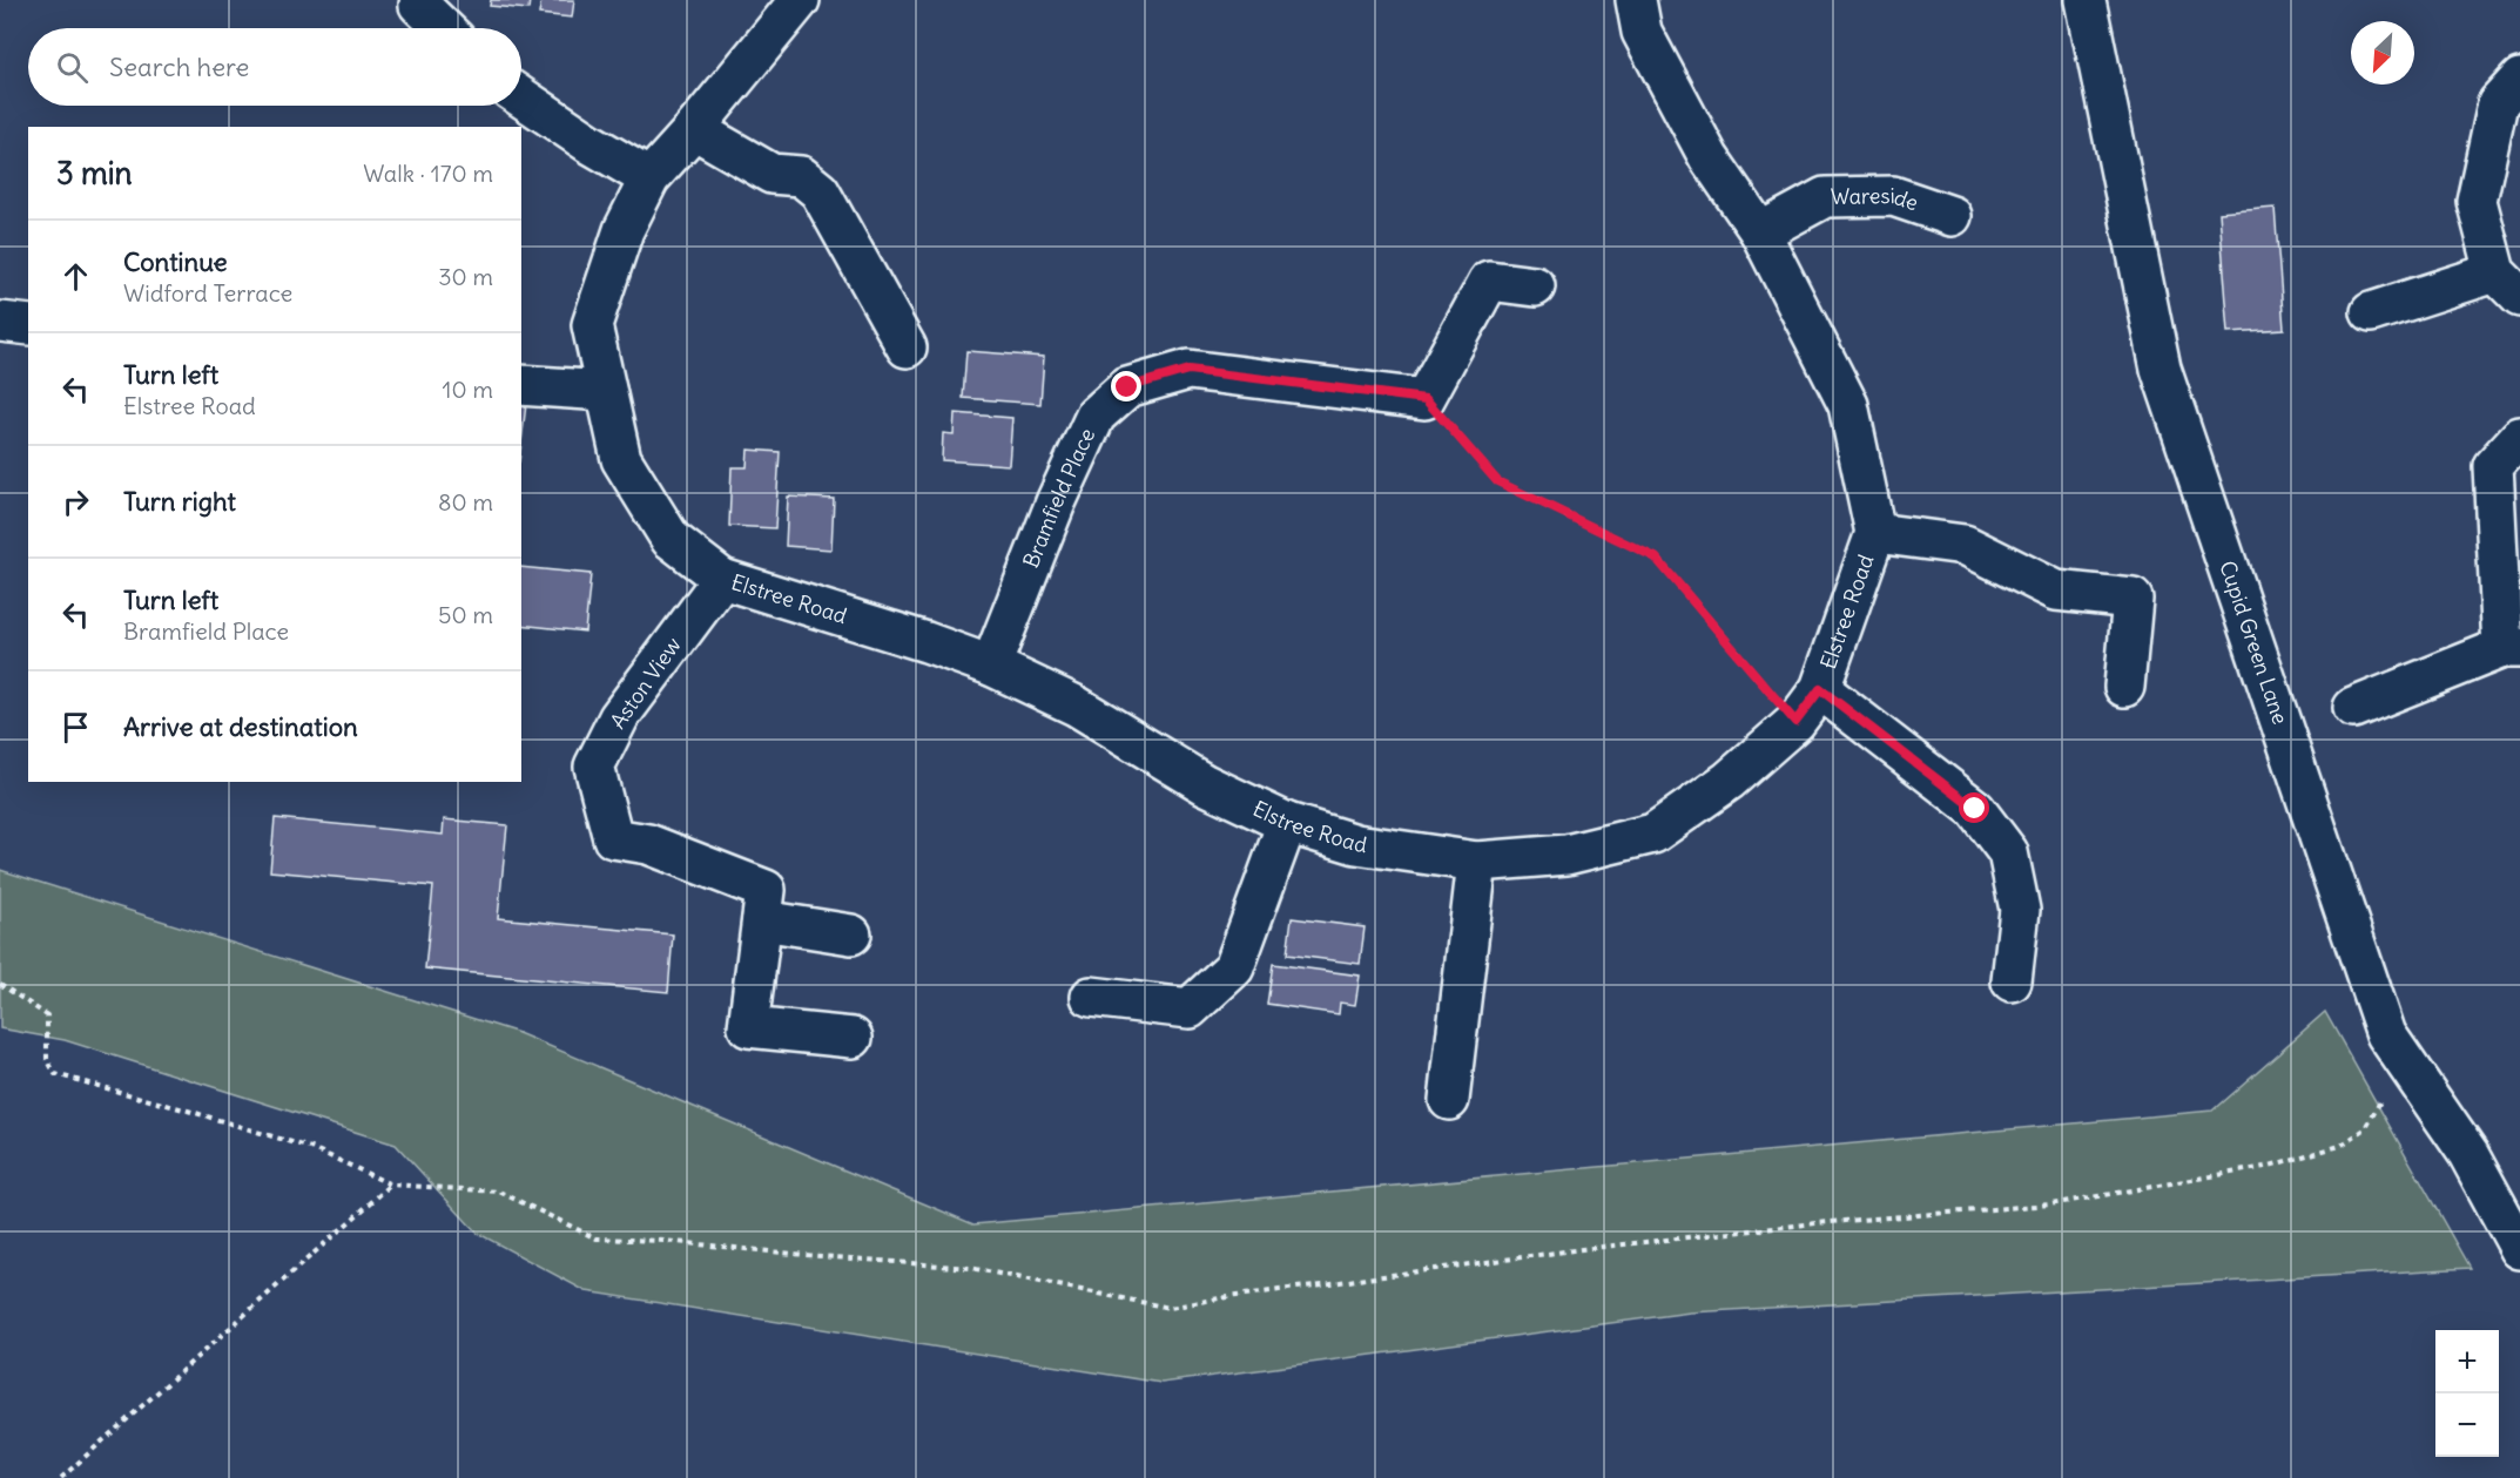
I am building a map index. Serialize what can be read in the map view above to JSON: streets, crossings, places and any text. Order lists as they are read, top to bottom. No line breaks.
{"streets":{"street":["Wareside","Bramfield Place","Elstree Road","Cupid Green Lane","Aston View"]},"crossings":[["Wareside","Elstree Road"],["Bramfield Place","Elstree Road"],["Elstree Road","Aston View"]],"north":"bottom left","page":{"search":"Search here","heading":["3 min","Walk · 170 m"],"list":[["Continue","Widford Terrace","30 m"],["Turn left","Elstree Road","10 m"],["Turn right","80 m"],["Turn left","Bramfield Place","50 m"],"Arrive at destination"],"map_buttons":["+","−"]}}
